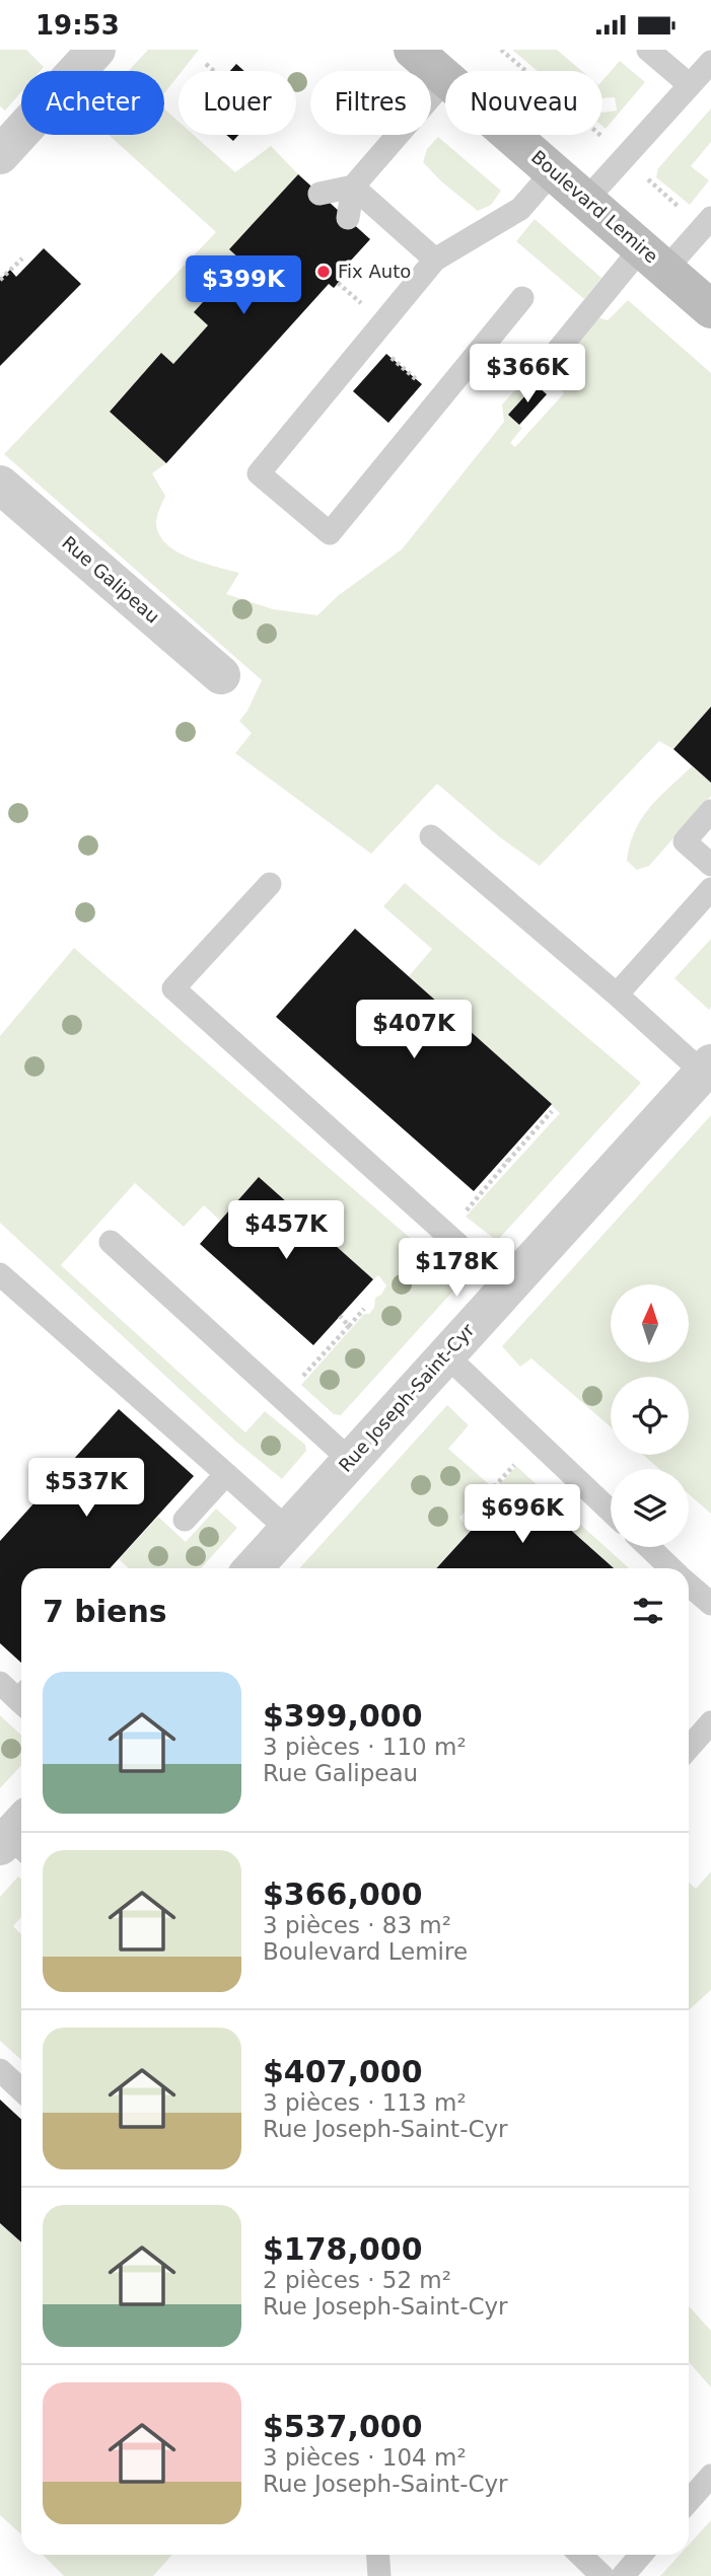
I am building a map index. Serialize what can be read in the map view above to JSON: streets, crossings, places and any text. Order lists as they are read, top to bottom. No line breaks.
{"streets":{"main road":["Boulevard Lemire"],"street":["Rue Galipeau","Rue Joseph-Saint-Cyr"]},"places":["Fix Auto"],"north":"top","page":{"status":"19:53","chip":["Acheter","Louer","Filtres","Nouveau"],"price":["$399K","$366K","$407K","$457K","$178K","$537K","$696K"],"heading":"7 biens","list":[{"name":"$399,000","note":"3 pièces · 110 m² · Rue Galipeau"},{"name":"$366,000","note":"3 pièces · 83 m² · Boulevard Lemire"},{"name":"$407,000","note":"3 pièces · 113 m² · Rue Joseph-Saint-Cyr"},{"name":"$178,000","note":"2 pièces · 52 m² · Rue Joseph-Saint-Cyr"},{"name":"$537,000","note":"3 pièces · 104 m² · Rue Joseph-Saint-Cyr"}]}}
